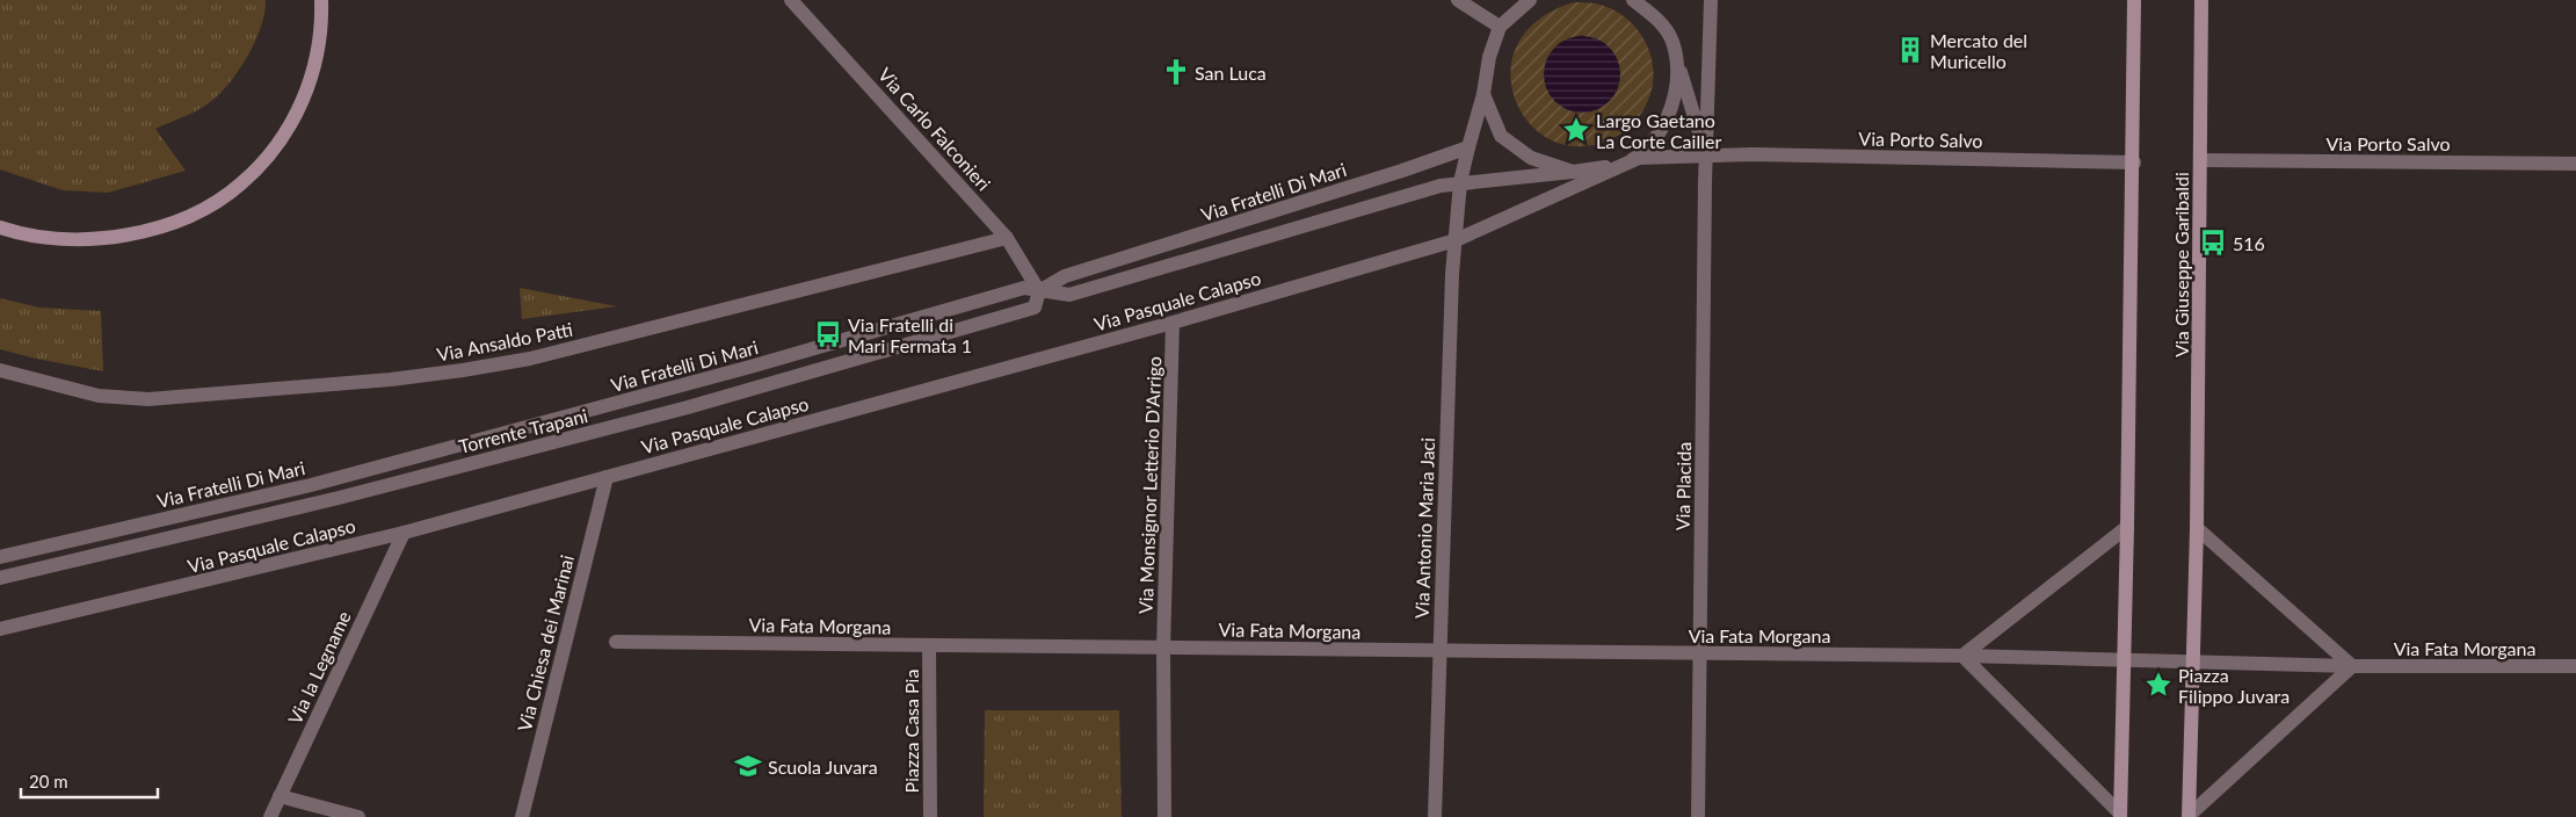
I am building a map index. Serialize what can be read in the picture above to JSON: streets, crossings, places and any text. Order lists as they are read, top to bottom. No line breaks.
{"streets":{"main road":["Via Giuseppe Garibaldi"],"street":["Via Carlo Falconieri","Via Porto Salvo","Via Fratelli Di Mari","Via Pasquale Calapso","Via Ansaldo Patti","Torrente Trapani","Via Monsignor Letterio D'Arrigo","Via Placida","Via Antonio Maria Jaci","Via Fata Morgana","Via Chiesa dei Marinai","Via la Legname","Piazza Casa Pia"]},"crossings":[["Via Carlo Falconieri","Via Fratelli Di Mari"],["Via Carlo Falconieri","Via Ansaldo Patti"],["Via Carlo Falconieri","Torrente Trapani"],["Via Porto Salvo","Via Fratelli Di Mari"],["Via Porto Salvo","Via Giuseppe Garibaldi"],["Via Porto Salvo","Via Pasquale Calapso"],["Via Porto Salvo","Via Placida"],["Via Fratelli Di Mari","Via Pasquale Calapso"],["Via Fratelli Di Mari","Torrente Trapani"],["Via Fratelli Di Mari","Via Antonio Maria Jaci"],["Via Giuseppe Garibaldi","Via Fata Morgana"],["Via Pasquale Calapso","Via Monsignor Letterio D'Arrigo"],["Via Pasquale Calapso","Via Antonio Maria Jaci"],["Via Pasquale Calapso","Via Chiesa dei Marinai"],["Via Pasquale Calapso","Via la Legname"],["Via Monsignor Letterio D'Arrigo","Via Fata Morgana"],["Via Placida","Via Fata Morgana"],["Via Antonio Maria Jaci","Via Fata Morgana"],["Via Fata Morgana","Piazza Casa Pia"]],"places":{"building":["Mercato del Muricello"],"church":["San Luca"],"place":["Largo Gaetano La Corte Cailler","Piazza Filippo Juvara"],"bus stop":["516","Via Fratelli di Mari Fermata 1"],"school or university":["Scuola Juvara"]},"scale_bar":"20 m"}
